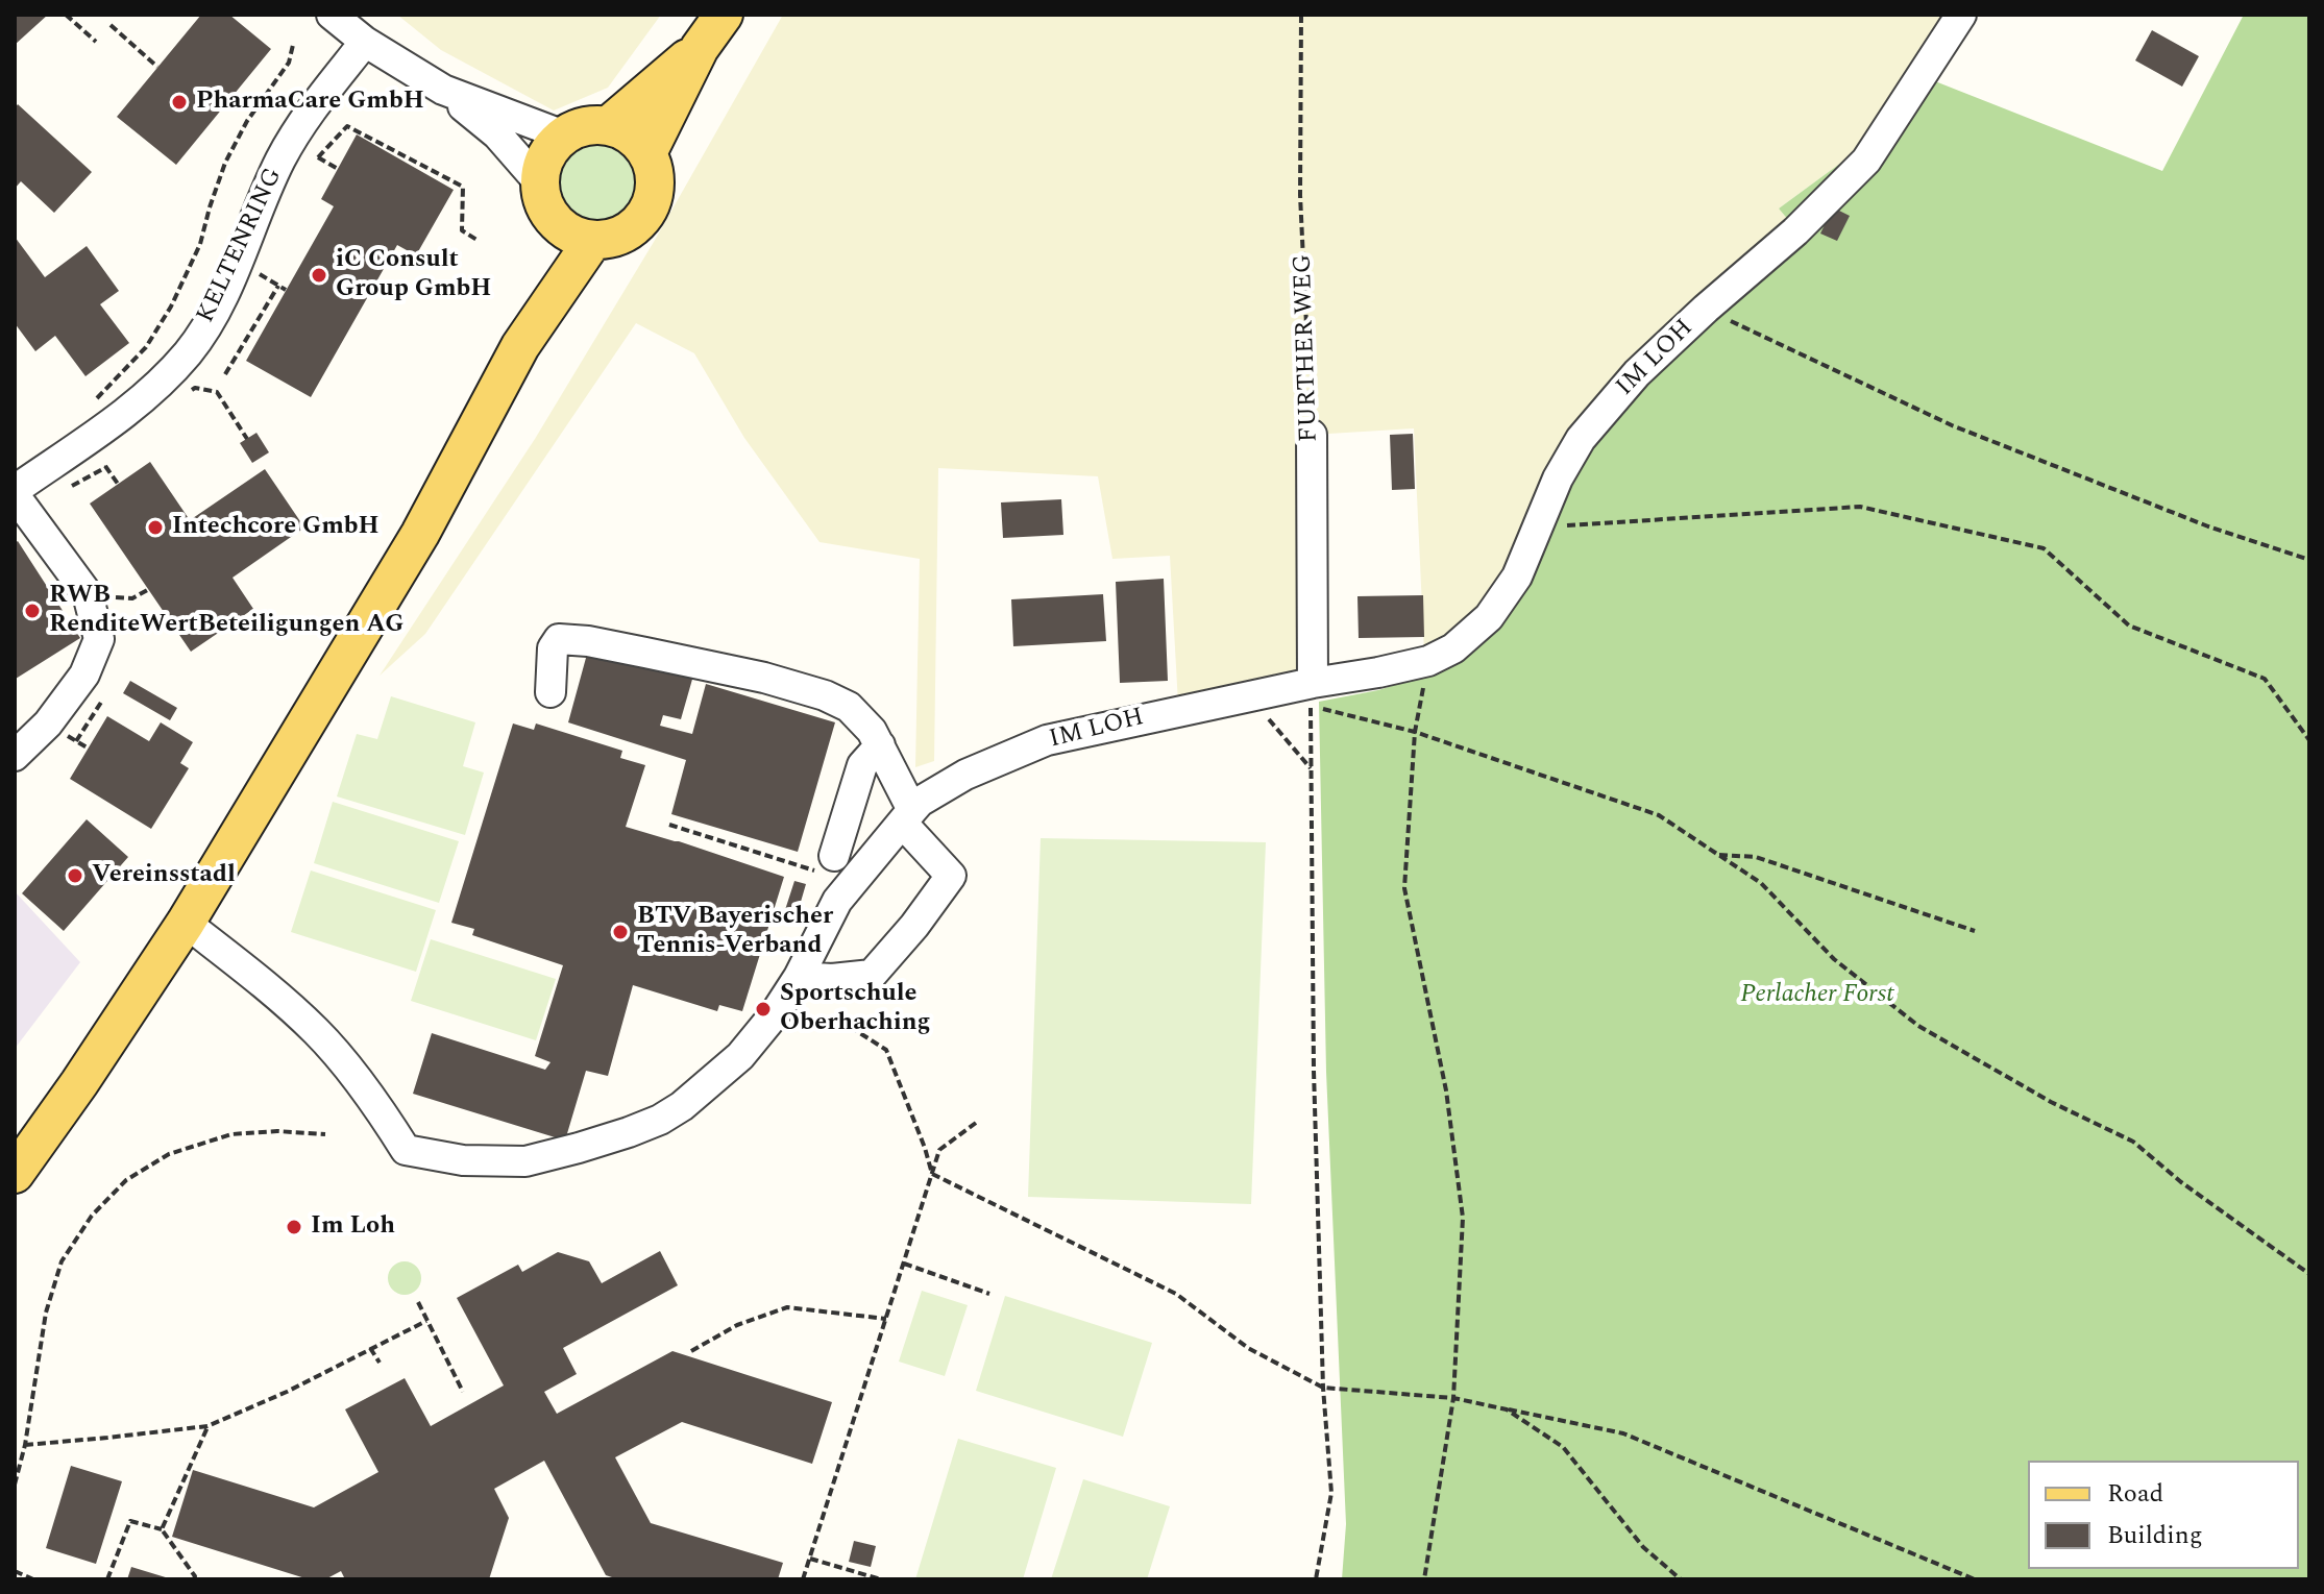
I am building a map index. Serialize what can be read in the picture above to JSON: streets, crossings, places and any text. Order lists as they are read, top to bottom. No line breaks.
{"streets":{"street":["KELTENRING","FURTHER WEG","IM LOH"]},"crossings":[["FURTHER WEG","IM LOH"]],"parks":["Perlacher Forst"],"places":["PharmaCare GmbH","iC Consult Group GmbH","Intechcore GmbH","RWB RenditeWertBeteiligungen AG","Vereinsstadl","BTV Bayerischer Tennis-Verband","Sportschule Oberhaching","Im Loh"],"legend":["Road","Building"]}
